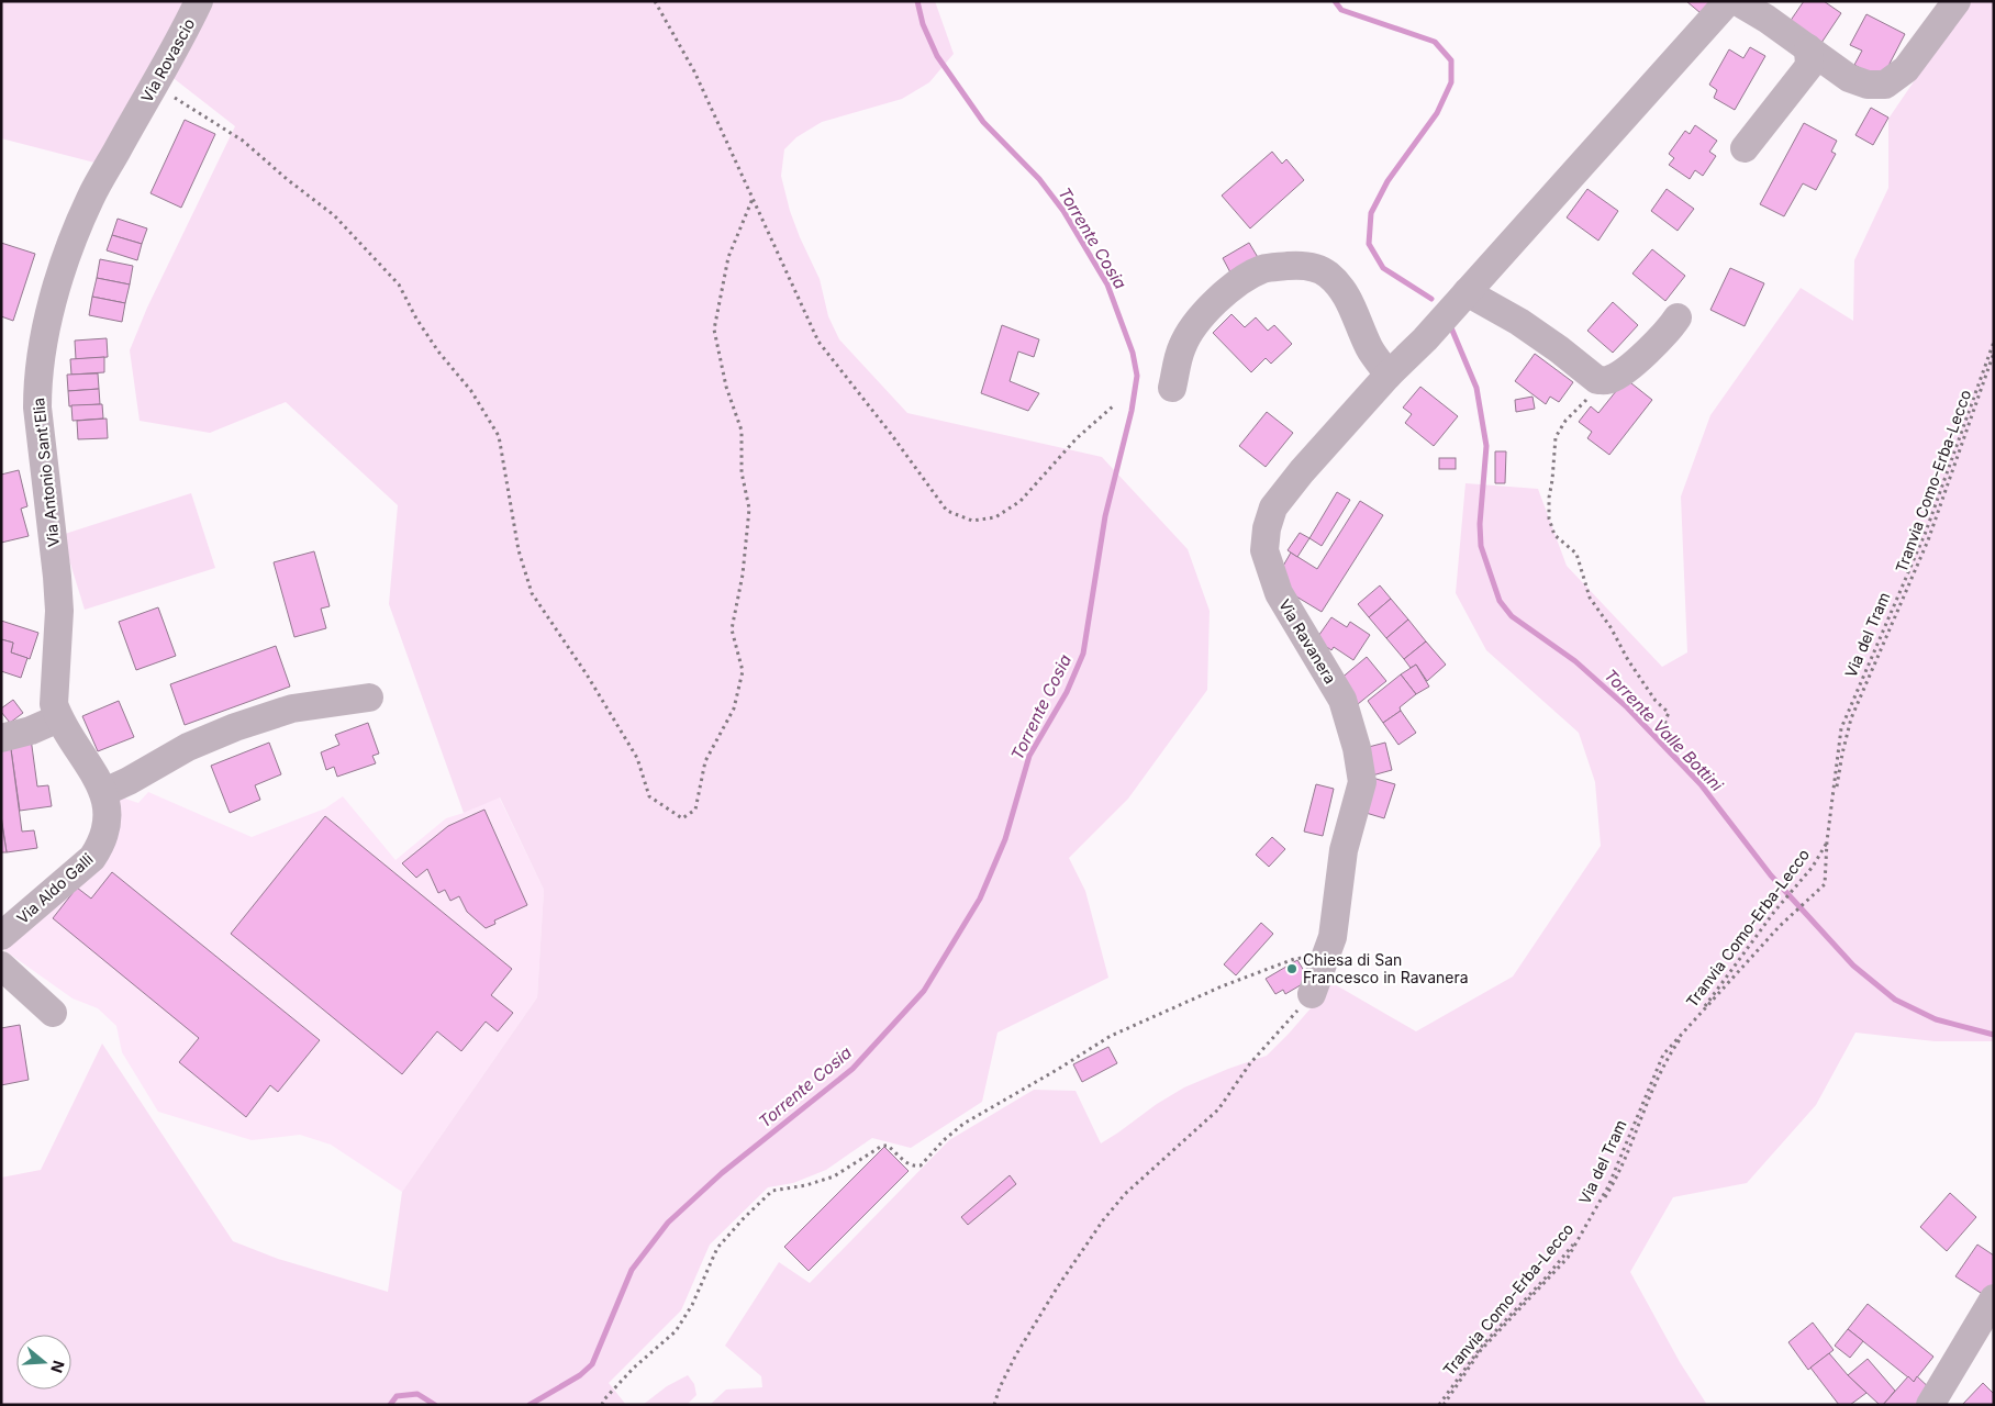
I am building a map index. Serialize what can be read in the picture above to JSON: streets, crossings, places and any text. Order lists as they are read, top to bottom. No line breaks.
{"streets":{"street":["Via Rovascio","Via Antonio Sant'Elia","Via Ravanera","Via Aldo Galli"],"path":["Tranvia Como-Erba-Lecco","Via del Tram"]},"crossings":[["Via Rovascio","Via Antonio Sant'Elia"],["Via Antonio Sant'Elia","Via Aldo Galli"],["Tranvia Como-Erba-Lecco","Via del Tram"]],"water":["Torrente Cosia","Torrente Valle Bottini"],"places":["Chiesa di San Francesco in Ravanera"],"north":"right"}
